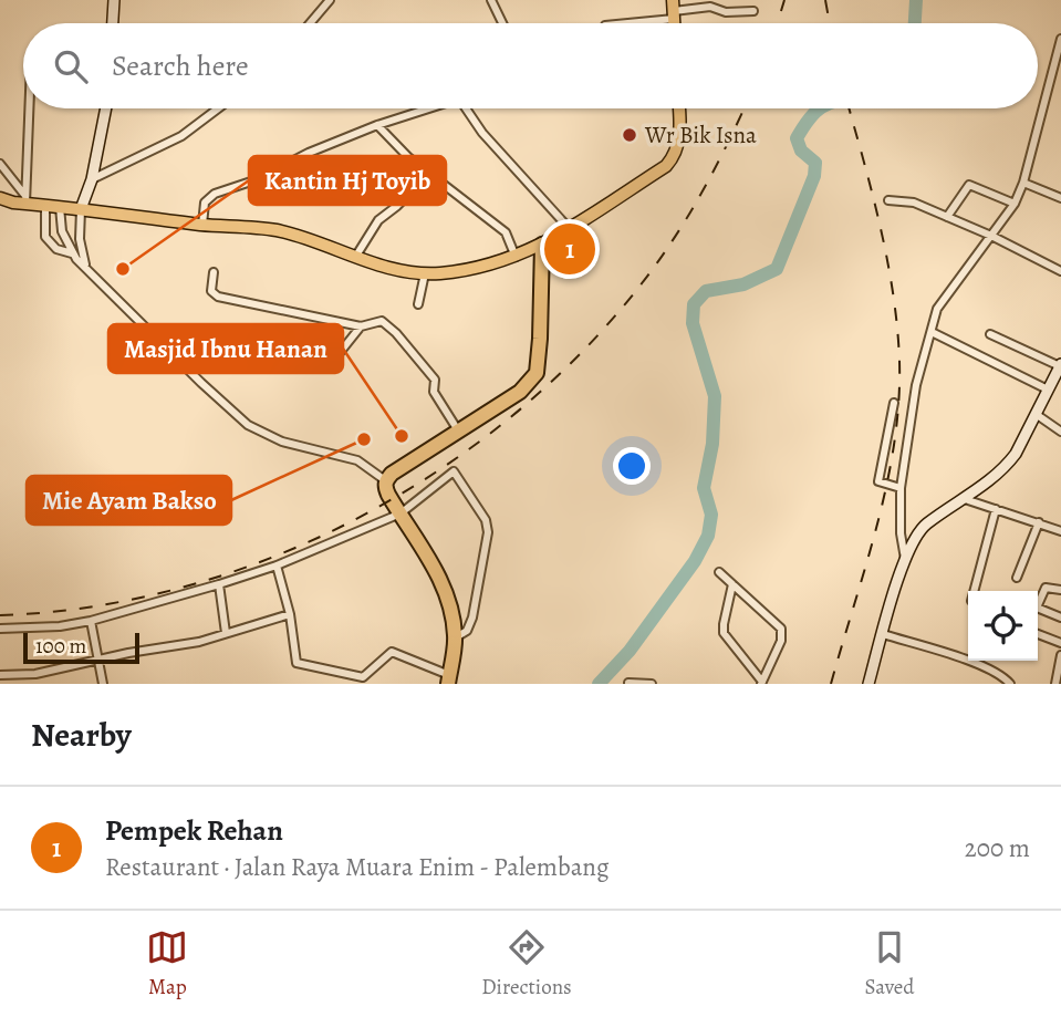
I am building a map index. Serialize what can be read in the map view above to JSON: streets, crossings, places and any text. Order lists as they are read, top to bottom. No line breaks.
{"places":["Wr Bik Isna","Kantin Hj Toyib","Masjid Ibnu Hanan","Mie Ayam Bakso"],"scale_bar":"100 m","page":{"search":"Search here","pins":"1","scale":"100 m","heading":"Nearby","list":[{"mark":"1","name":"Pempek Rehan","note":"Restaurant · Jalan Raya Muara Enim - Palembang","value":"200 m"}],"nav":["Map","Directions","Saved"]}}
